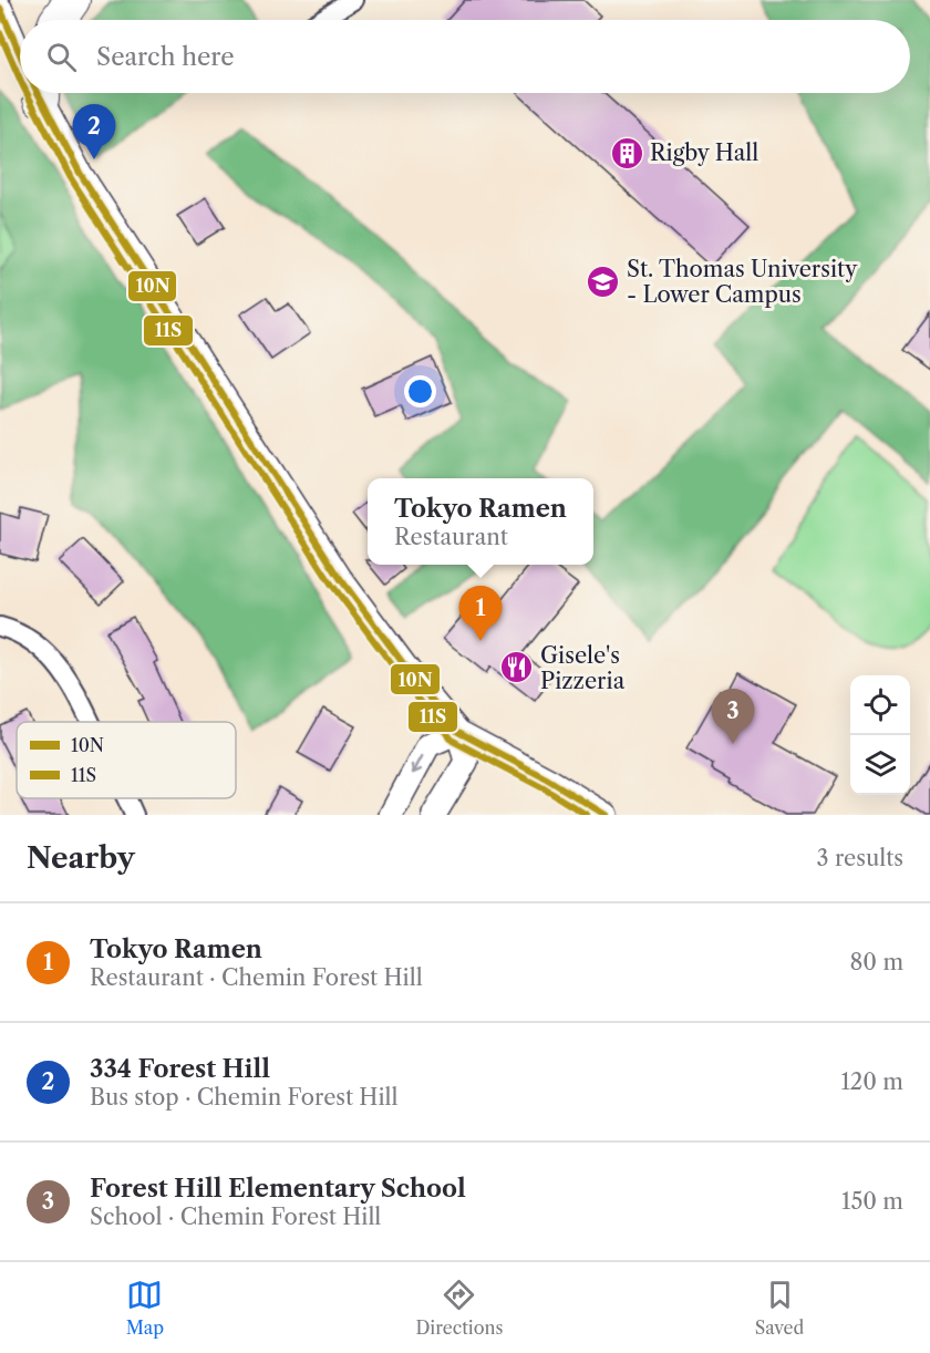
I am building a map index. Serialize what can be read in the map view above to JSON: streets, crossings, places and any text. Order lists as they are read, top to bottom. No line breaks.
{"places":{"building":["Rigby Hall"],"school or university":["St. Thomas University - Lower Campus"],"restaurant":["Gisele's Pizzeria"]},"lines":["transit line 10N","transit line 11S"],"legend":["10N","11S"],"page":{"search":"Search here","pins":["2","1","3"],"popup":["Tokyo Ramen","Restaurant"],"heading":["Nearby","3 results"],"list":[{"mark":"1","name":"Tokyo Ramen","note":"Restaurant · Chemin Forest Hill","value":"80 m"},{"mark":"2","name":"334 Forest Hill","note":"Bus stop · Chemin Forest Hill","value":"120 m"},{"mark":"3","name":"Forest Hill Elementary School","note":"School · Chemin Forest Hill","value":"150 m"}],"nav":["Map","Directions","Saved"]}}
